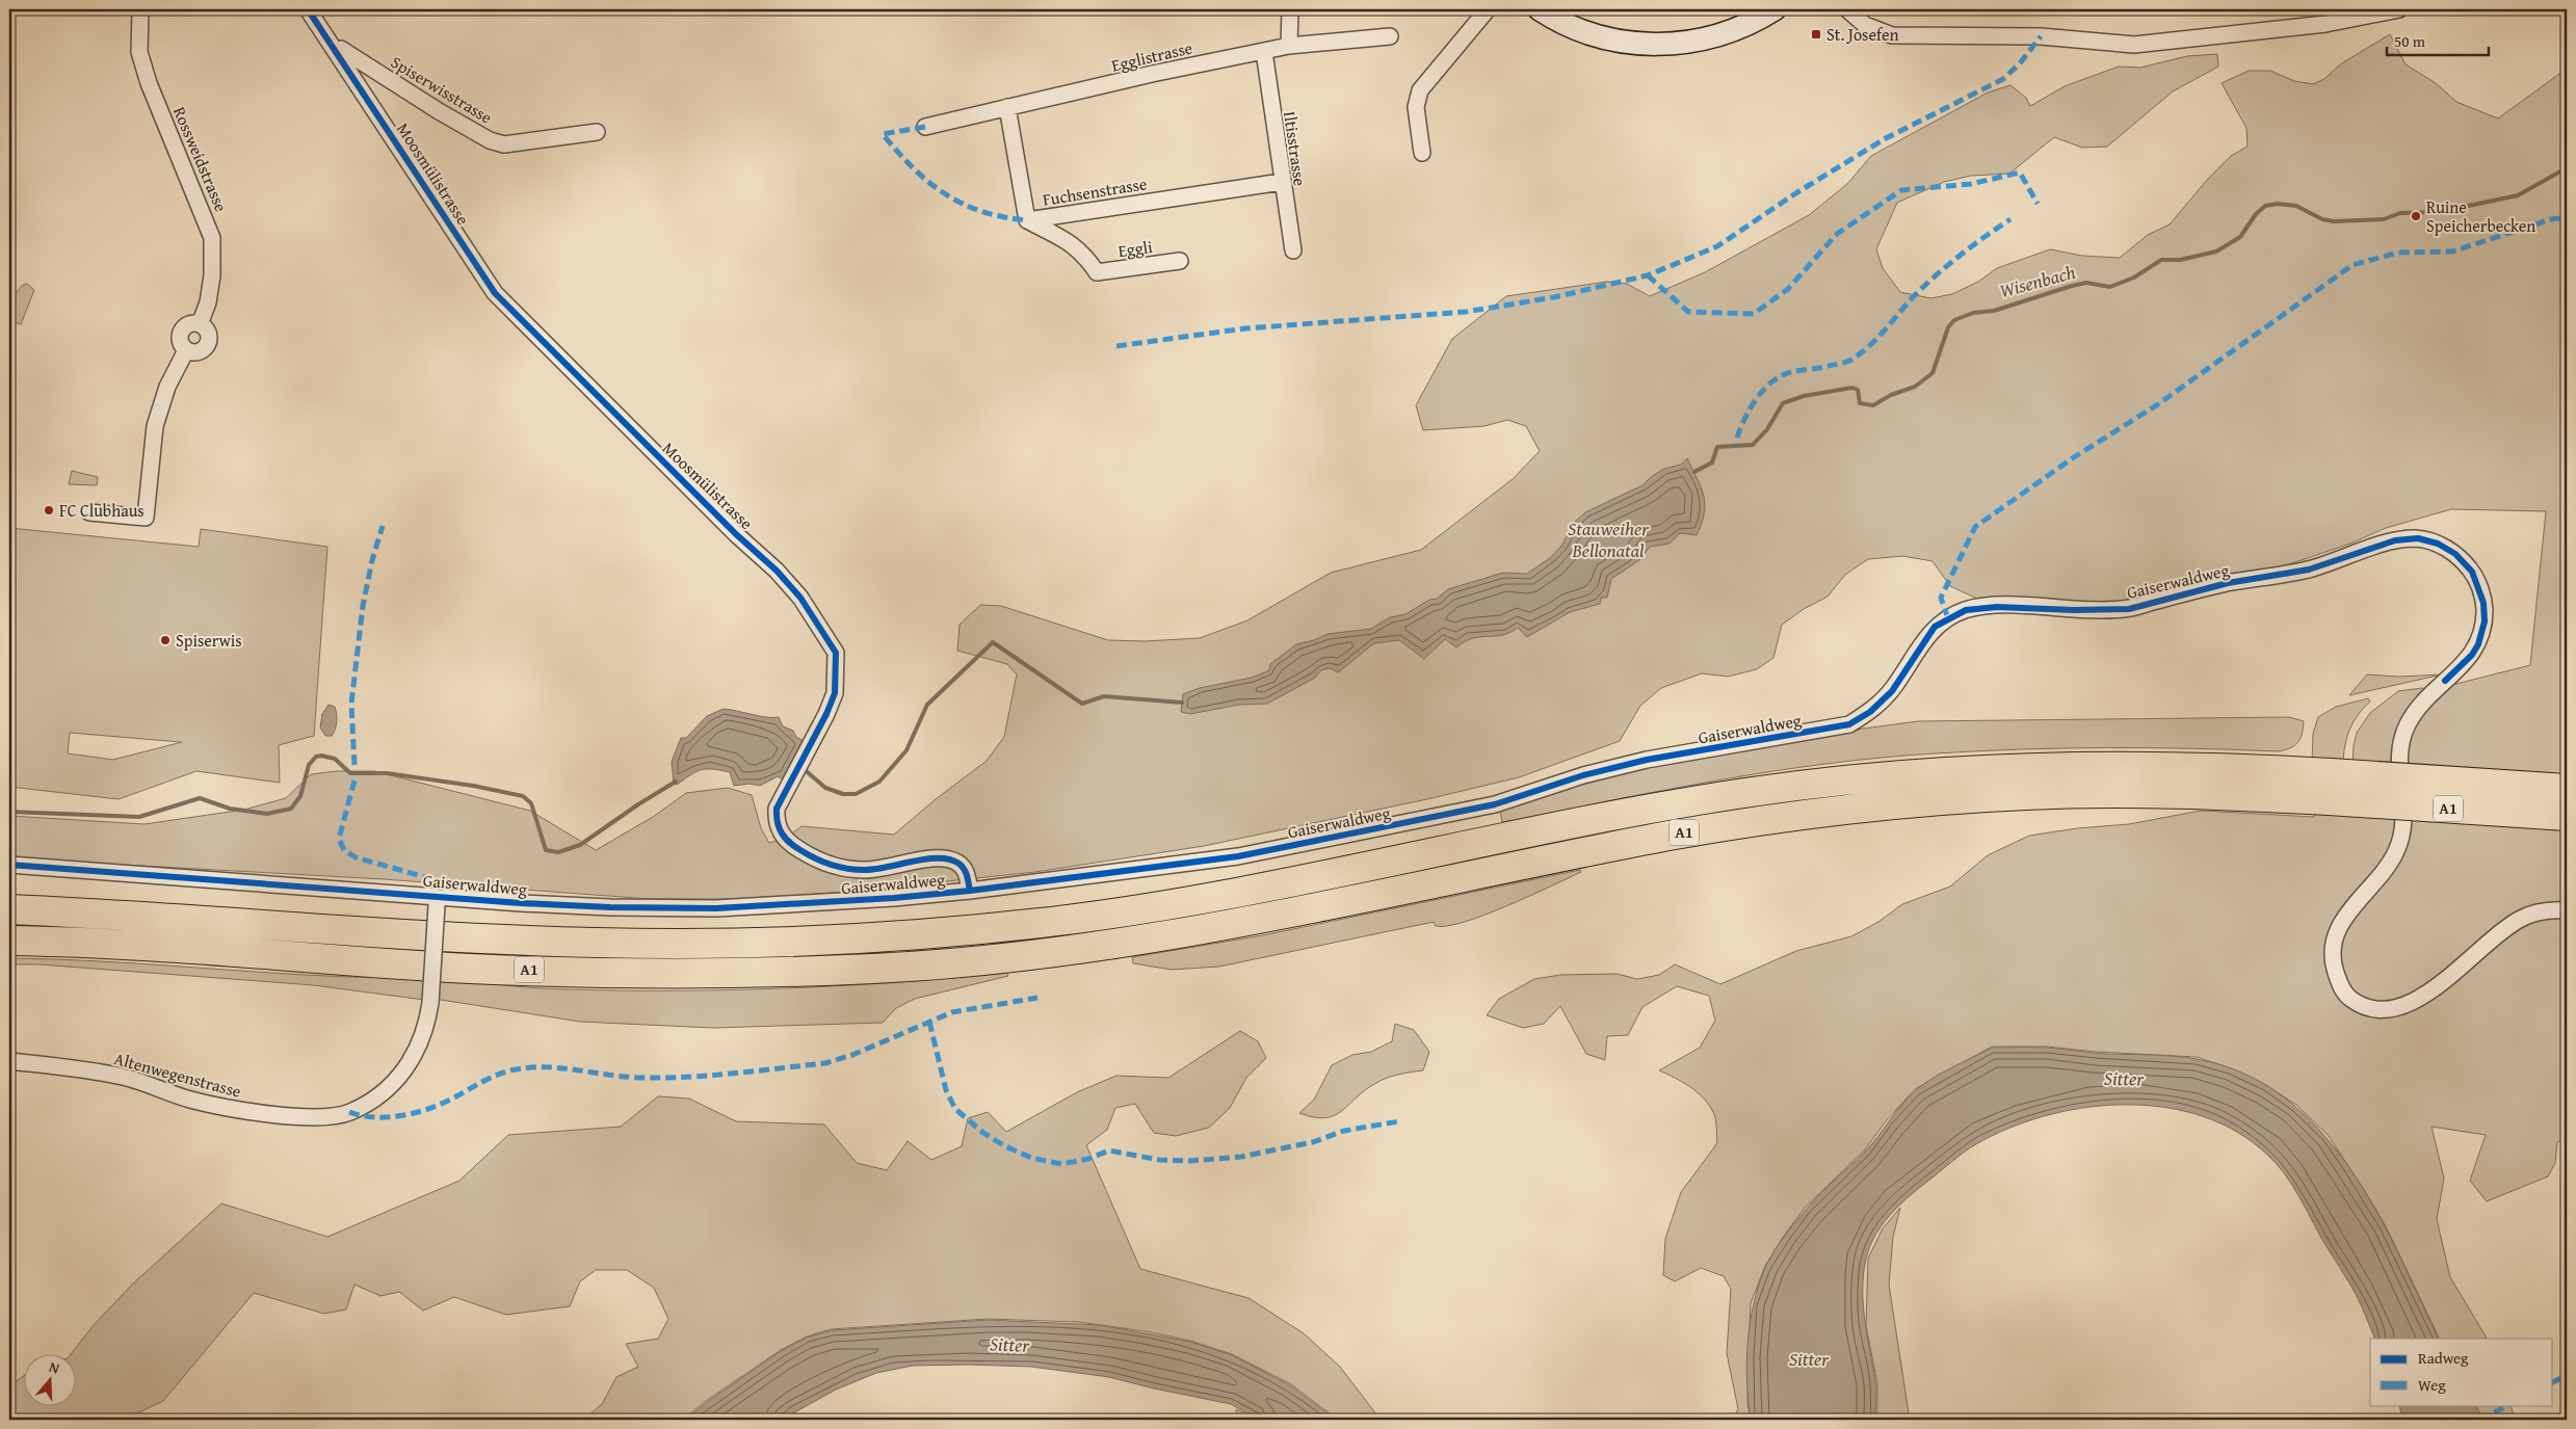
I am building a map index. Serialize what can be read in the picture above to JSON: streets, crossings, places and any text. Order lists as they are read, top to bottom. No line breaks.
{"streets":{"highway":["A1"],"street":["Egglistrasse","Spiserwisstrasse","Iltisstrasse","Rossweidstrasse","Moosmülistrasse","Fuchsenstrasse","Eggli","Gaiserwaldweg","Altenwegenstrasse"]},"crossings":[["Egglistrasse","Iltisstrasse"],["Egglistrasse","Fuchsenstrasse"],["Spiserwisstrasse","Moosmülistrasse"],["Iltisstrasse","Fuchsenstrasse"],["Moosmülistrasse","Gaiserwaldweg"],["Fuchsenstrasse","Eggli"],["Gaiserwaldweg","Altenwegenstrasse"]],"water":["Wisenbach","Stauweiher Bellonatal","Sitter"],"places":{"transit":["St. Josefen"],"other":["Ruine Speicherbecken","FC Clubhaus","Spiserwis"]},"legend":["Radweg","Weg"],"scale_bar":"50 m","north":"top"}
